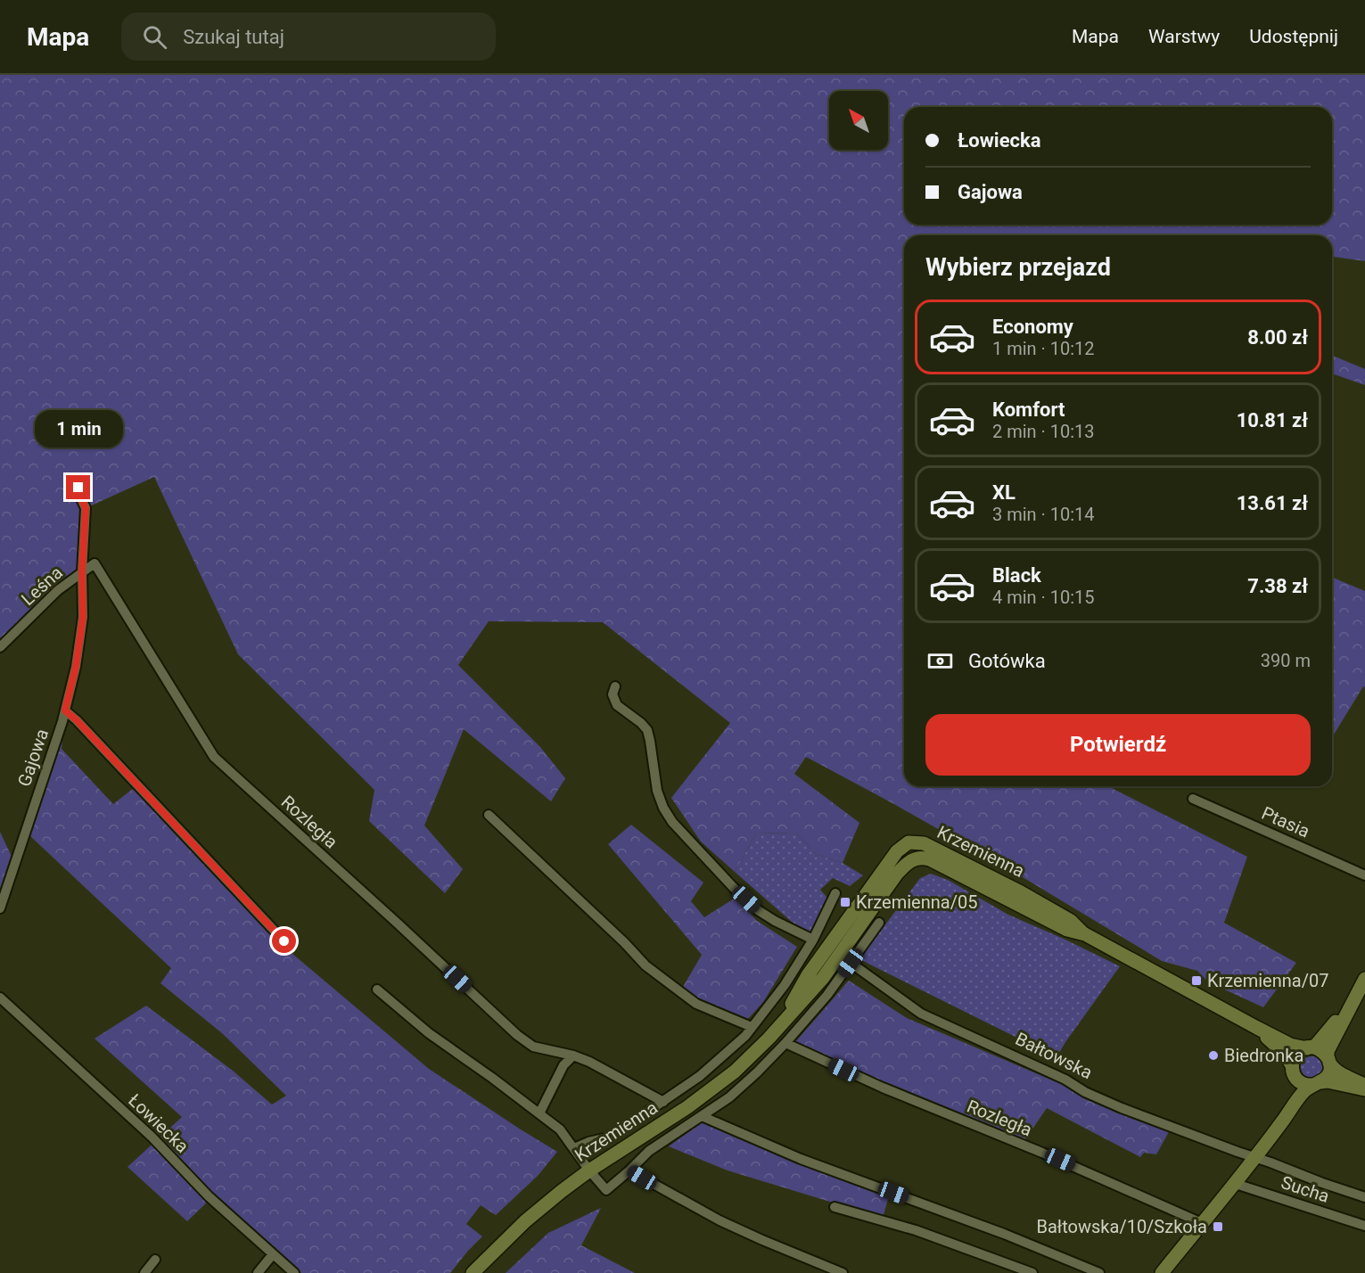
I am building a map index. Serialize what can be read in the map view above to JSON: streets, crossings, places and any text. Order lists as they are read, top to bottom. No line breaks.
{"streets":{"main road":["Krzemienna"],"street":["Leśna","Gajowa","Rozległa","Ptasia","Bałtowska","Łowiecka","Sucha"]},"crossings":[["Leśna","Gajowa"],["Leśna","Rozległa"],["Gajowa","Rozległa"]],"places":{"transit":["Krzemienna/05","Krzemienna/07","Bałtowska/10/Szkoła"],"other":["Biedronka"]},"north":"top left","page":{"header":"Mapa","search":"Szukaj tutaj","nav":["Mapa","Warstwy","Udostępnij"],"banner":["Łowiecka","Gajowa"],"heading":"Wybierz przejazd","list":[{"name":"Economy","note":"1 min · 10:12","value":"8.00 zł"},{"name":"Komfort","note":"2 min · 10:13","value":"10.81 zł"},{"name":"XL","note":"3 min · 10:14","value":"13.61 zł"},{"name":"Black","note":"4 min · 10:15","value":"7.38 zł"}],"bubble":"1 min","pay":["Gotówka","390 m"],"buttons":"Potwierdź"}}
